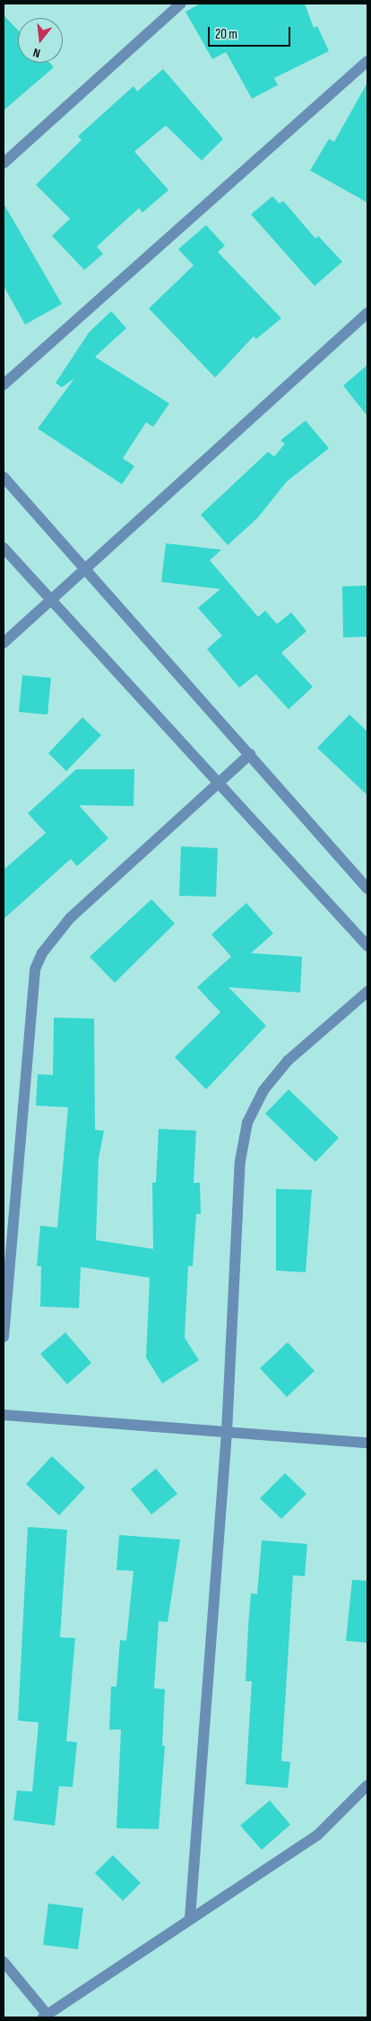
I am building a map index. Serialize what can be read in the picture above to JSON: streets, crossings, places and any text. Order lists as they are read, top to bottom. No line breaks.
{"scale_bar":"20 m","north":"bottom"}
